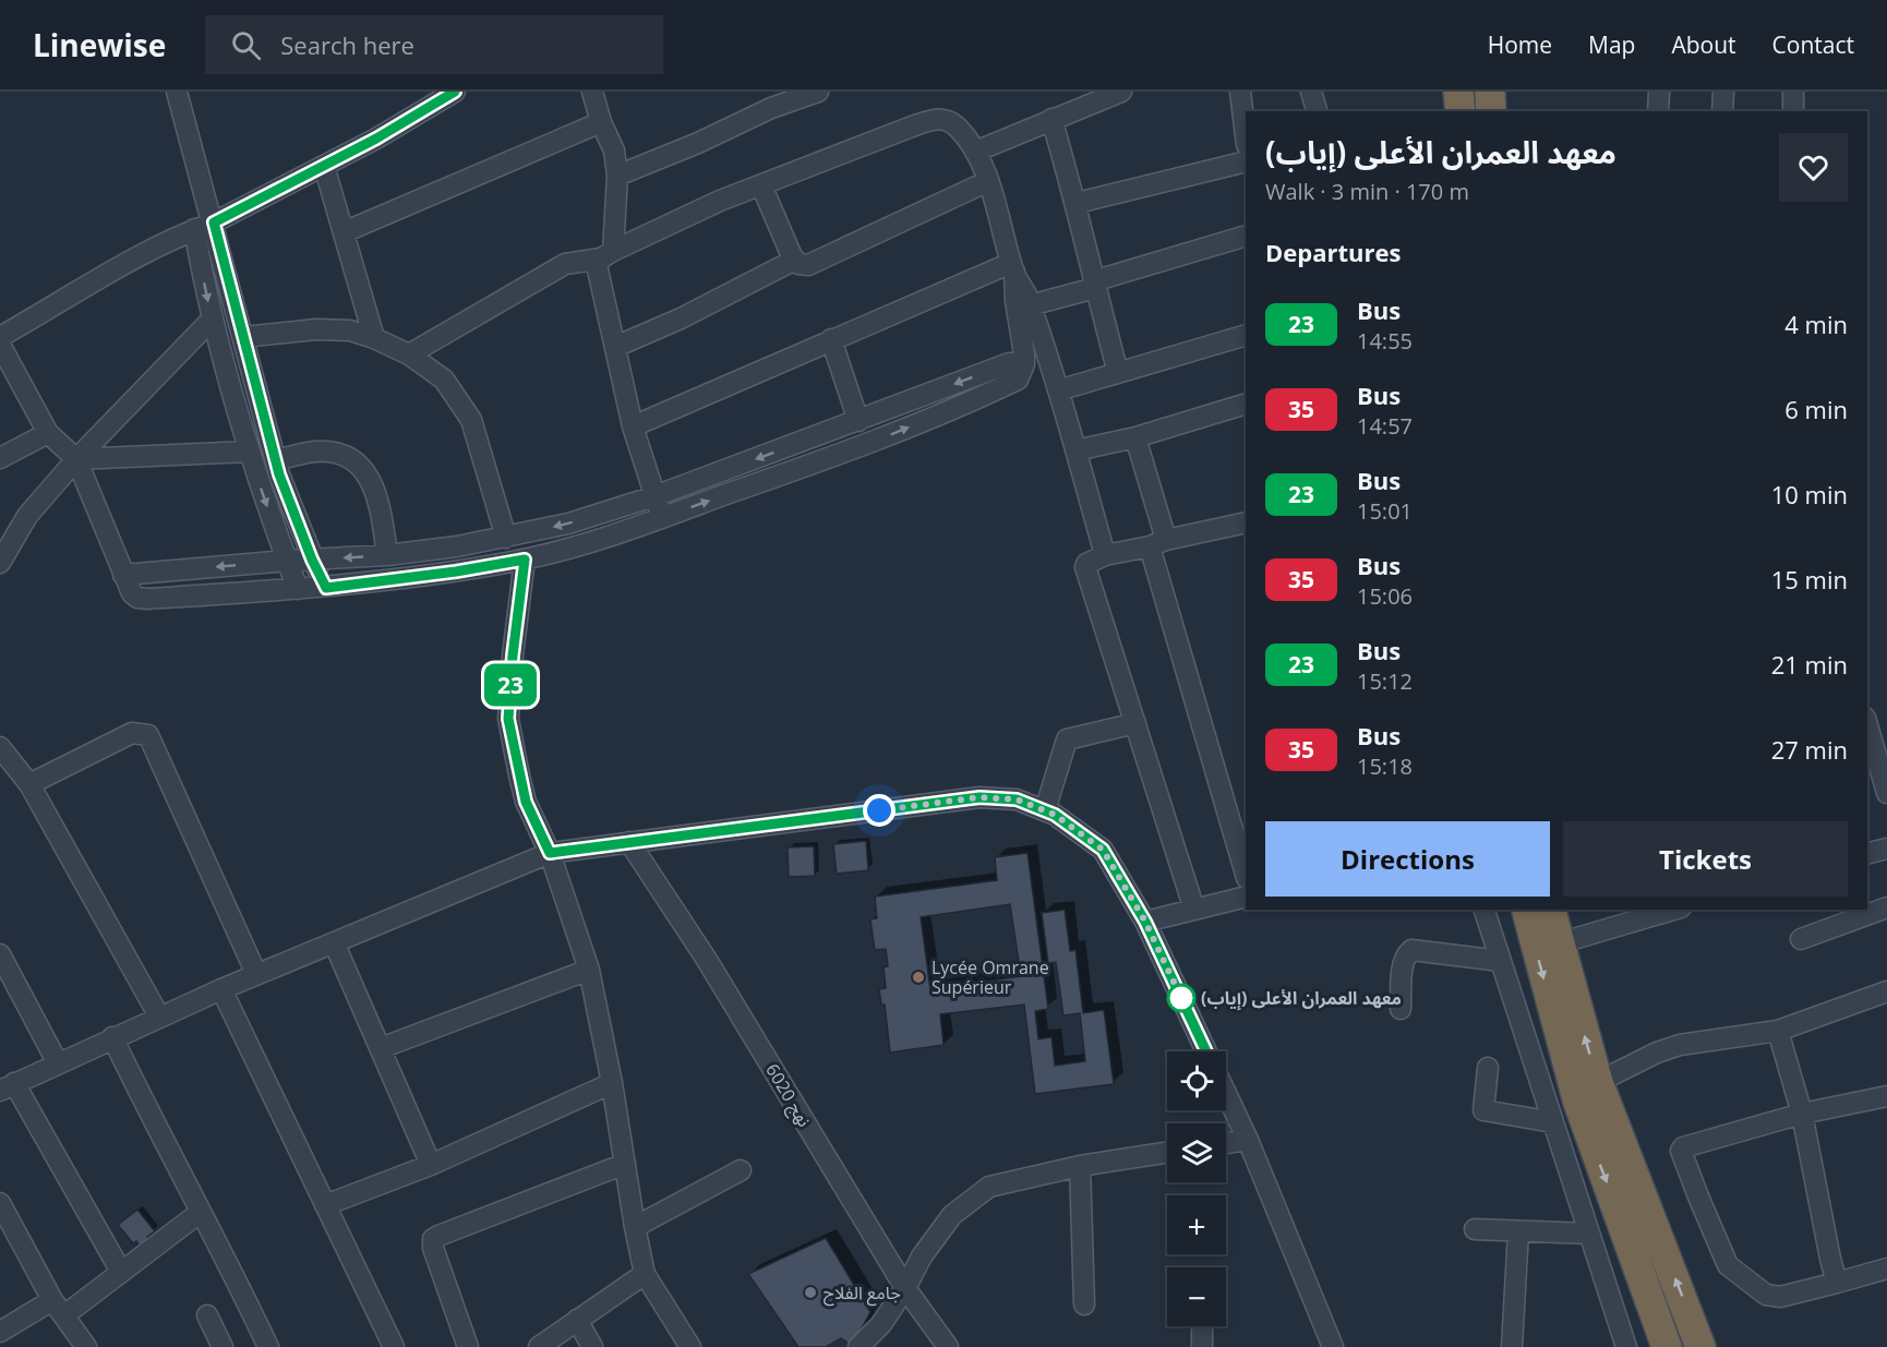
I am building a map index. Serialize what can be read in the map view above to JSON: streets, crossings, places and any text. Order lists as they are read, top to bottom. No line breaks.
{"streets":{"street":["نهج 6020"]},"places":["Lycée Omrane Supérieur","معهد العمران الأعلى (إياب)","جامع الفلاح"],"lines":["bus line 23"],"page":{"header":"Linewise","search":"Search here","nav":["Home","Map","About","Contact"],"on_map":"23","heading":[["معهد العمران الأعلى (إياب)","Walk · 3 min · 170 m"],"Departures"],"list":[{"mark":"23","name":"Bus","note":"14:55","value":"4 min"},{"mark":"35","name":"Bus","note":"14:57","value":"6 min"},{"mark":"23","name":"Bus","note":"15:01","value":"10 min"},{"mark":"35","name":"Bus","note":"15:06","value":"15 min"},{"mark":"23","name":"Bus","note":"15:12","value":"21 min"},{"mark":"35","name":"Bus","note":"15:18","value":"27 min"}],"buttons":["Directions","Tickets"],"map_buttons":["+","−"]}}
